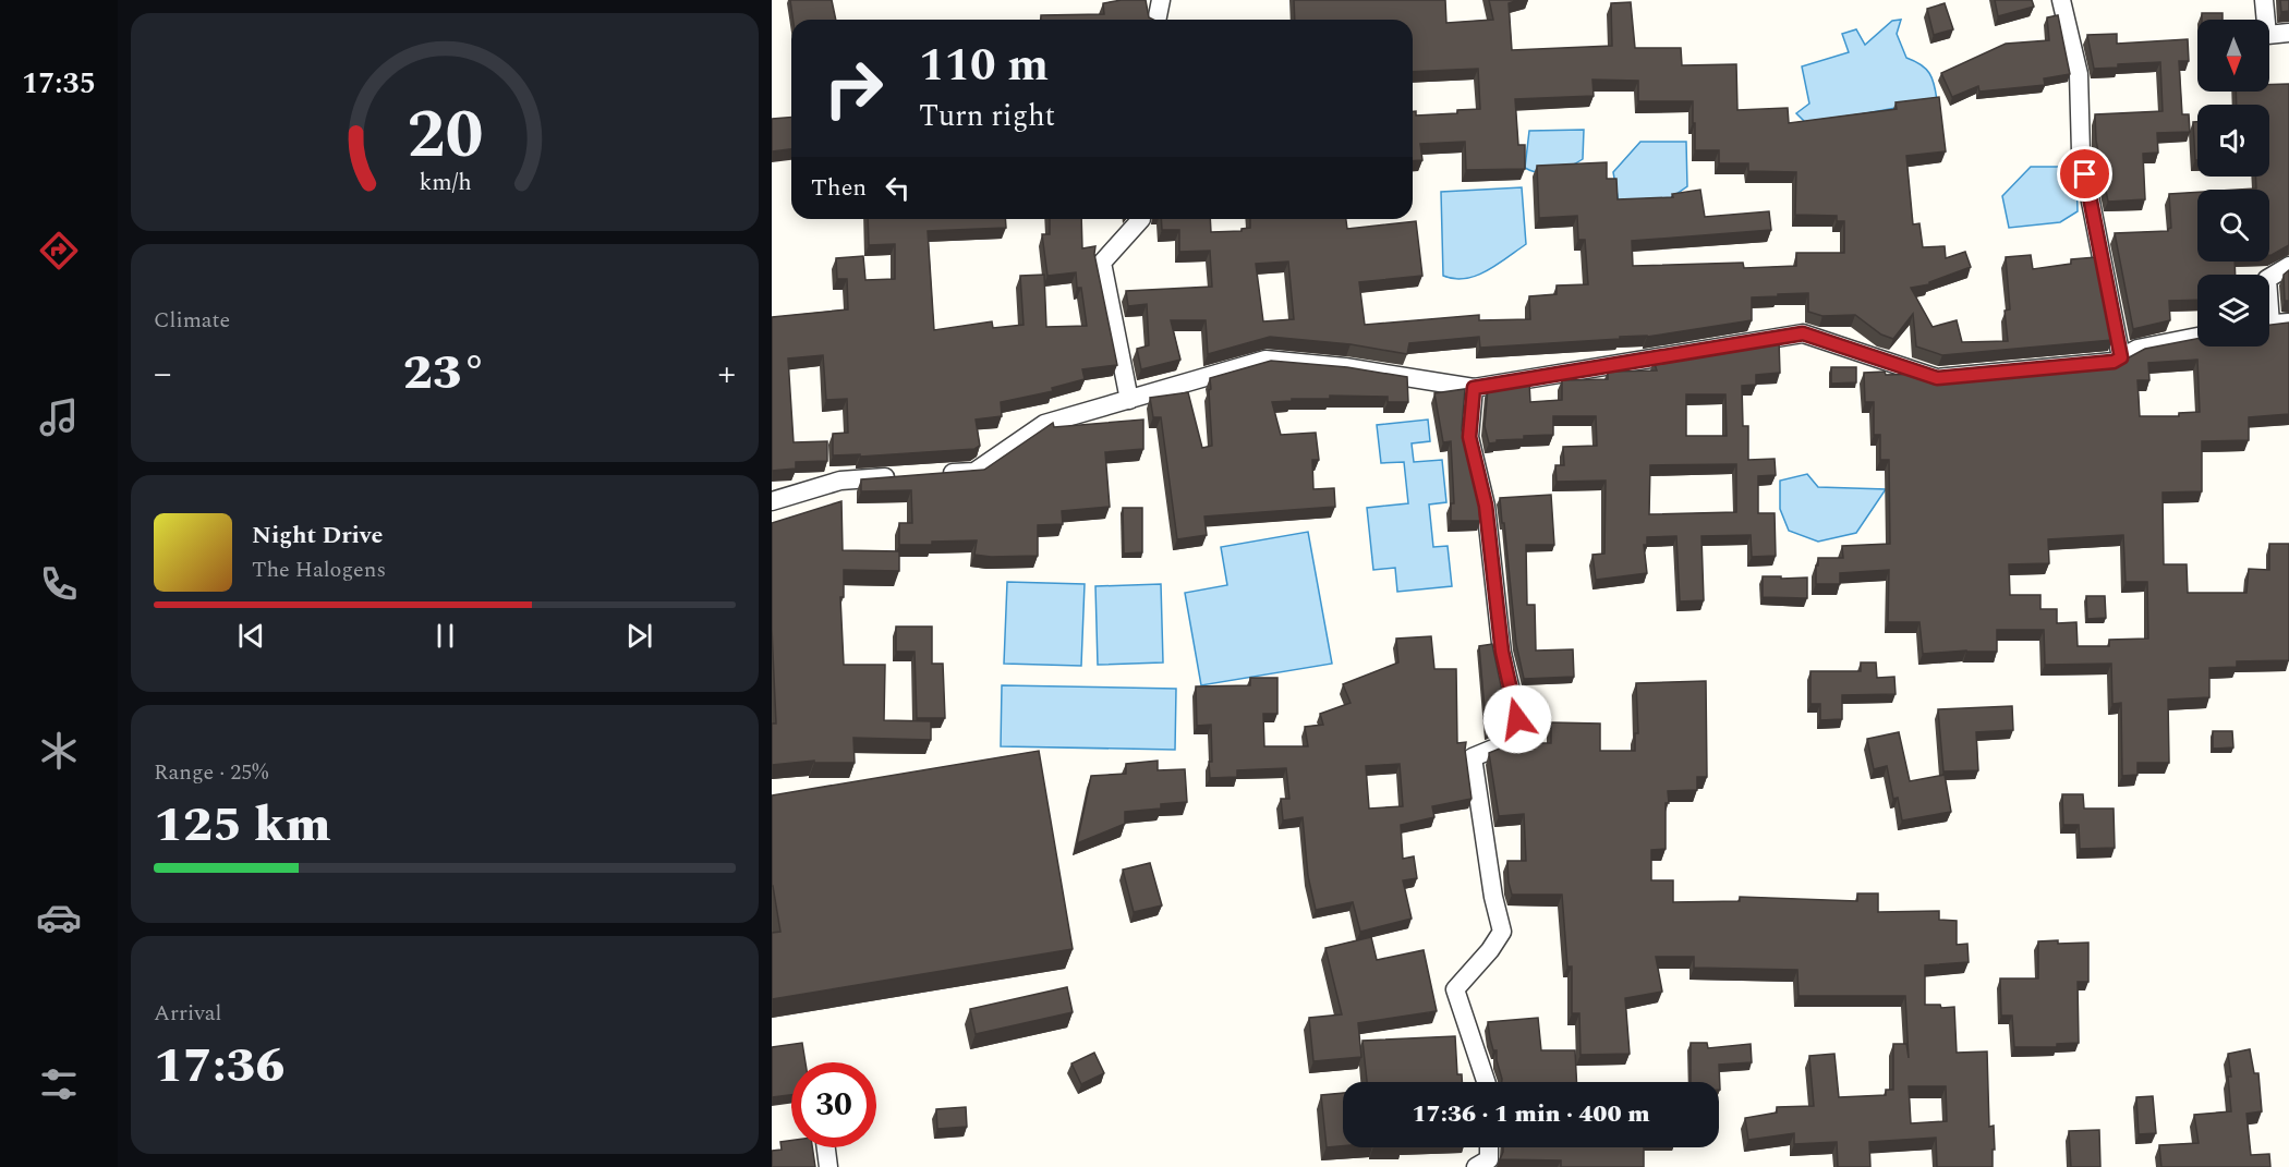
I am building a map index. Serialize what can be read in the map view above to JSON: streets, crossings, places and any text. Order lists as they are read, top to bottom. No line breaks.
{"north":"bottom","page":{"tabs":"17:35","turn":["110 m","Turn right"],"then":"Then","tile":["Climate",["Range · 25%","125 km"],["Arrival","17:36"]],"heat":["−","23°","+"],"song":["Night Drive","The Halogens"],"limit":"30","trip":"17:36 · 1 min · 400 m","gauge":["20","km/h"]}}
